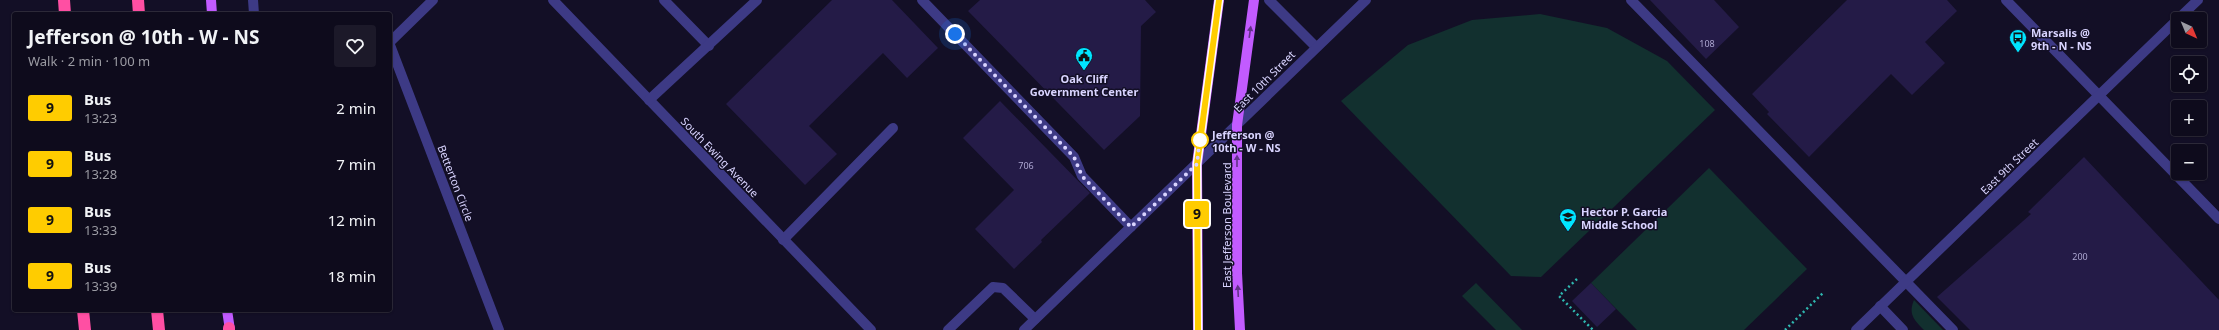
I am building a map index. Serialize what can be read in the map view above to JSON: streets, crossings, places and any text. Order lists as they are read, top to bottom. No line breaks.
{"streets":{"main road":["East Jefferson Boulevard"],"street":["East 10th Street","South Ewing Avenue","East 9th Street","Betterton Circle"]},"crossings":[["East 10th Street","East Jefferson Boulevard"]],"places":{"bus stop":["Marsalis @ 9th - N - NS"],"public building":["Oak Cliff Government Center"],"other":["Jefferson @ 10th - W - NS"],"school or university":["Hector P. Garcia Middle School"]},"lines":["bus line 9"],"house_numbers":["108","706","200"],"north":"bottom right","page":{"on_map":"9","map_buttons":["+","−"],"heading":["Jefferson @ 10th - W - NS","Walk · 2 min · 100 m"],"list":[{"mark":"9","name":"Bus","note":"13:23","value":"2 min"},{"mark":"9","name":"Bus","note":"13:28","value":"7 min"},{"mark":"9","name":"Bus","note":"13:33","value":"12 min"},{"mark":"9","name":"Bus","note":"13:39","value":"18 min"}]}}
